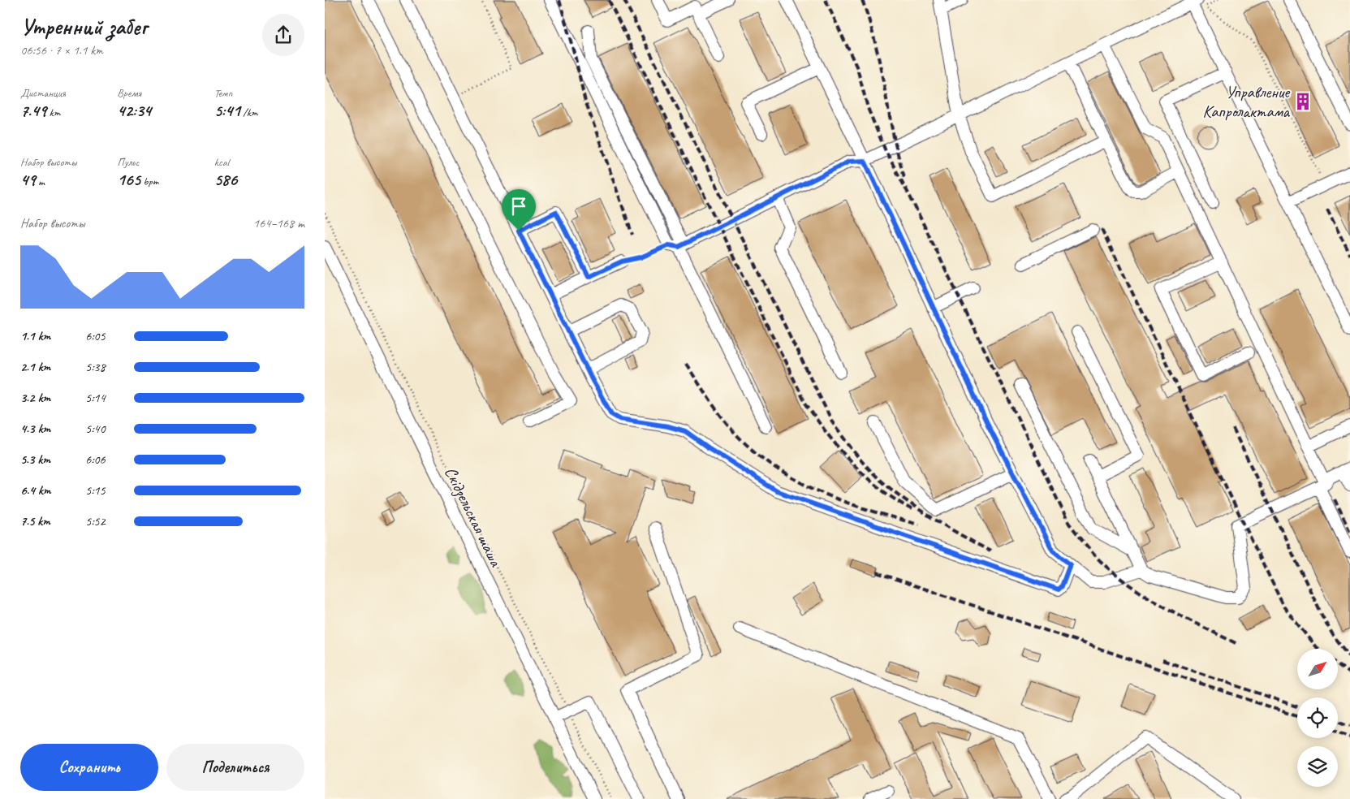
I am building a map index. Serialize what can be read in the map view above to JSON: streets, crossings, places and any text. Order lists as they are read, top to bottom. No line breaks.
{"streets":{"street":["Скідзельская шаша"]},"places":{"building":["Управление Капролактама"]},"north":"top right","page":{"heading":["Утренний забег","06:56 · 7 × 1.1 km"],"stats":[["Дистанция","7.49 km"],["Время","42:34"],["Темп","5:41 /km"],["Набор высоты","49 m"],["Пульс","165 bpm"],["kcal","586"]],"chart":["Набор высоты","164–168 m"],"list":[{"name":"1.1 km","note":"6:05"},{"name":"2.1 km","note":"5:38"},{"name":"3.2 km","note":"5:14"},{"name":"4.3 km","note":"5:40"},{"name":"5.3 km","note":"6:06"},{"name":"6.4 km","note":"5:15"},{"name":"7.5 km","note":"5:52"}],"buttons":["Сохранить","Поделиться"]}}
